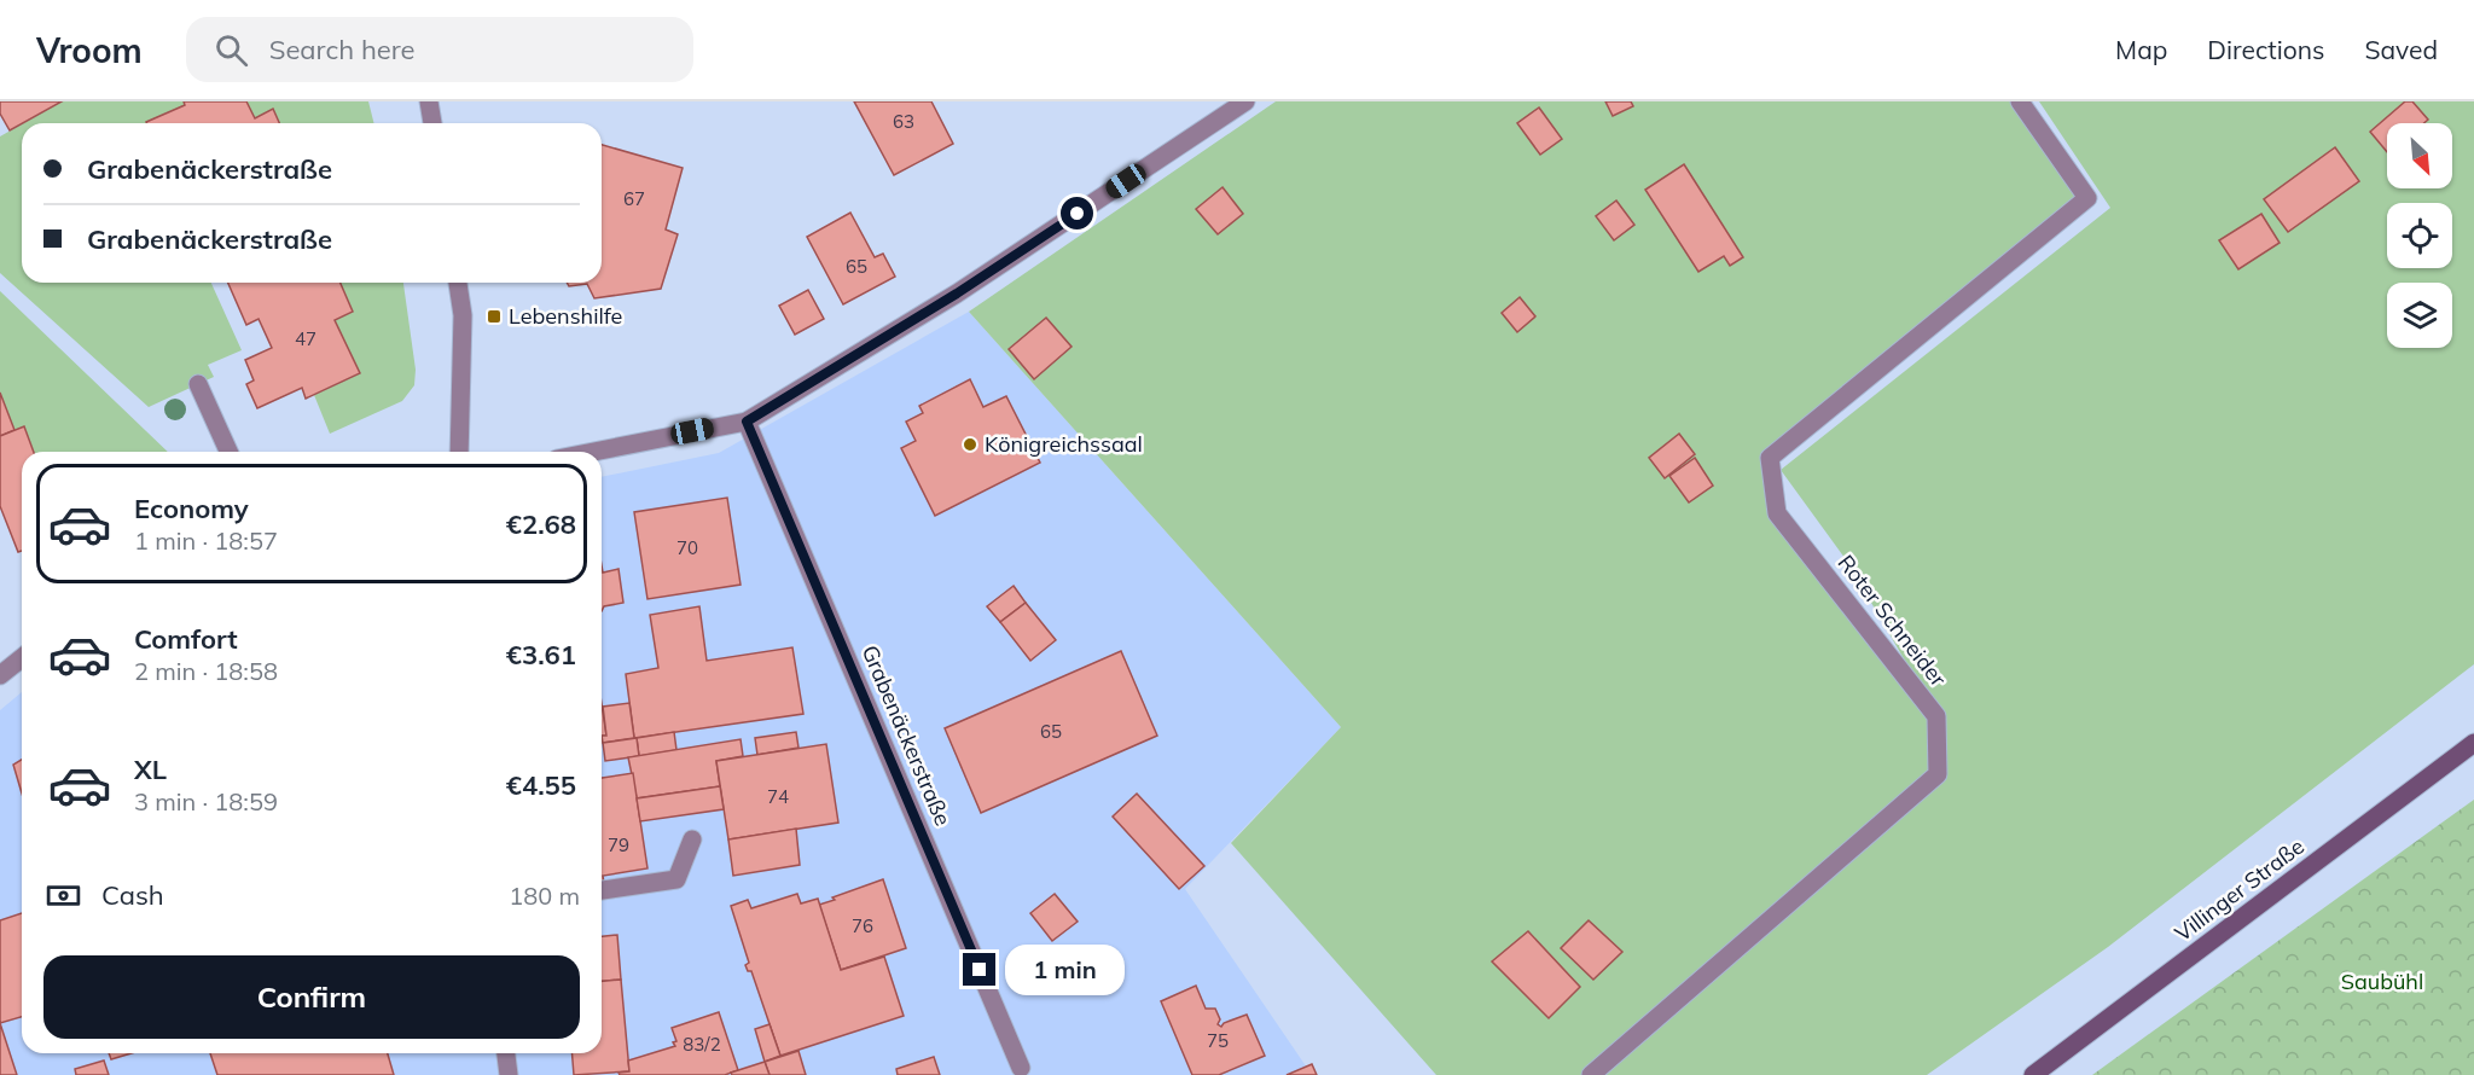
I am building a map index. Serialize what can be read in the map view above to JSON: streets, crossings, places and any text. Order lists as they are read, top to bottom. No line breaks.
{"streets":{"main road":["Villinger Straße"],"street":["Roter Schneider","Grabenäckerstraße"]},"parks":["Saubühl"],"places":{"transit":["Lebenshilfe"],"other":["Königreichssaal"]},"house_numbers":["63","67","65","47","70","65","74","79","76","75","83/2"],"north":"bottom right","page":{"header":"Vroom","search":"Search here","nav":["Map","Directions","Saved"],"banner":["Grabenäckerstraße","Grabenäckerstraße"],"list":[{"name":"Economy","note":"1 min · 18:57","value":"€2.68"},{"name":"Comfort","note":"2 min · 18:58","value":"€3.61"},{"name":"XL","note":"3 min · 18:59","value":"€4.55"}],"pay":["Cash","180 m"],"buttons":"Confirm","bubble":"1 min"}}
